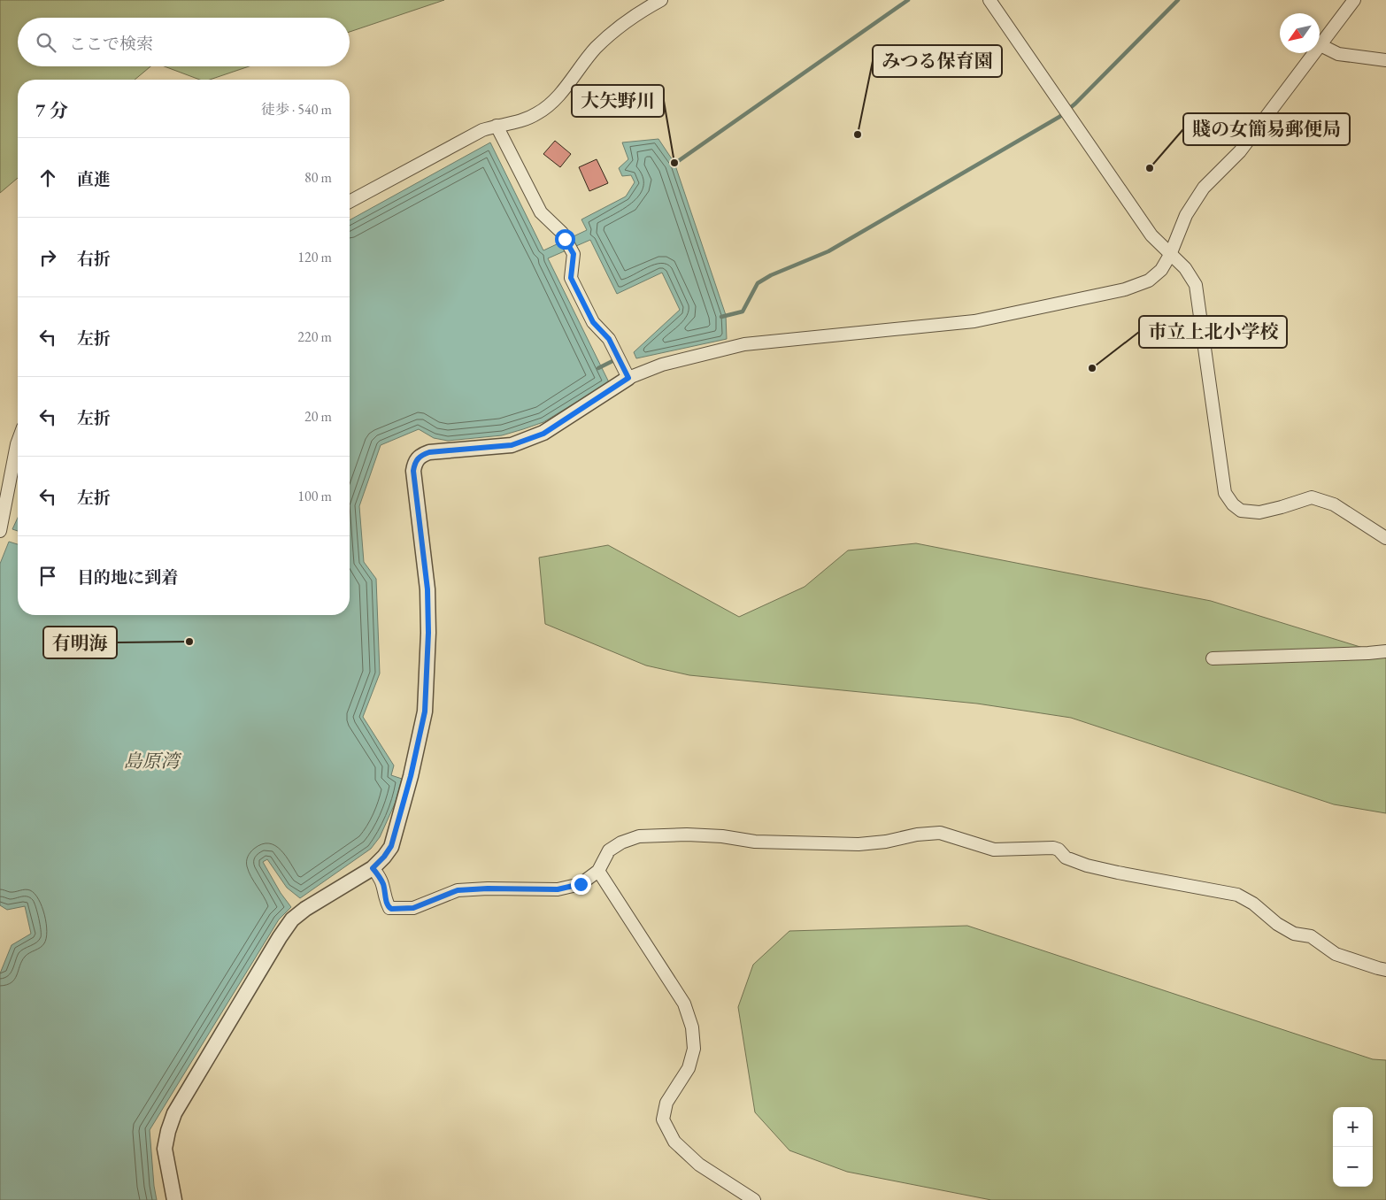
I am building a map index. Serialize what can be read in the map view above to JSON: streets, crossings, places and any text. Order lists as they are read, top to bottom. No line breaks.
{"water":["島原湾"],"places":["みつる保育園","大矢野川","賤の女簡易郵便局","市立上北小学校","有明海"],"north":"bottom left","page":{"search":"ここで検索","heading":["7 分","徒歩 · 540 m"],"list":[["直進","80 m"],["右折","120 m"],["左折","220 m"],["左折","20 m"],["左折","100 m"],"目的地に到着"],"map_buttons":["+","−"]}}
